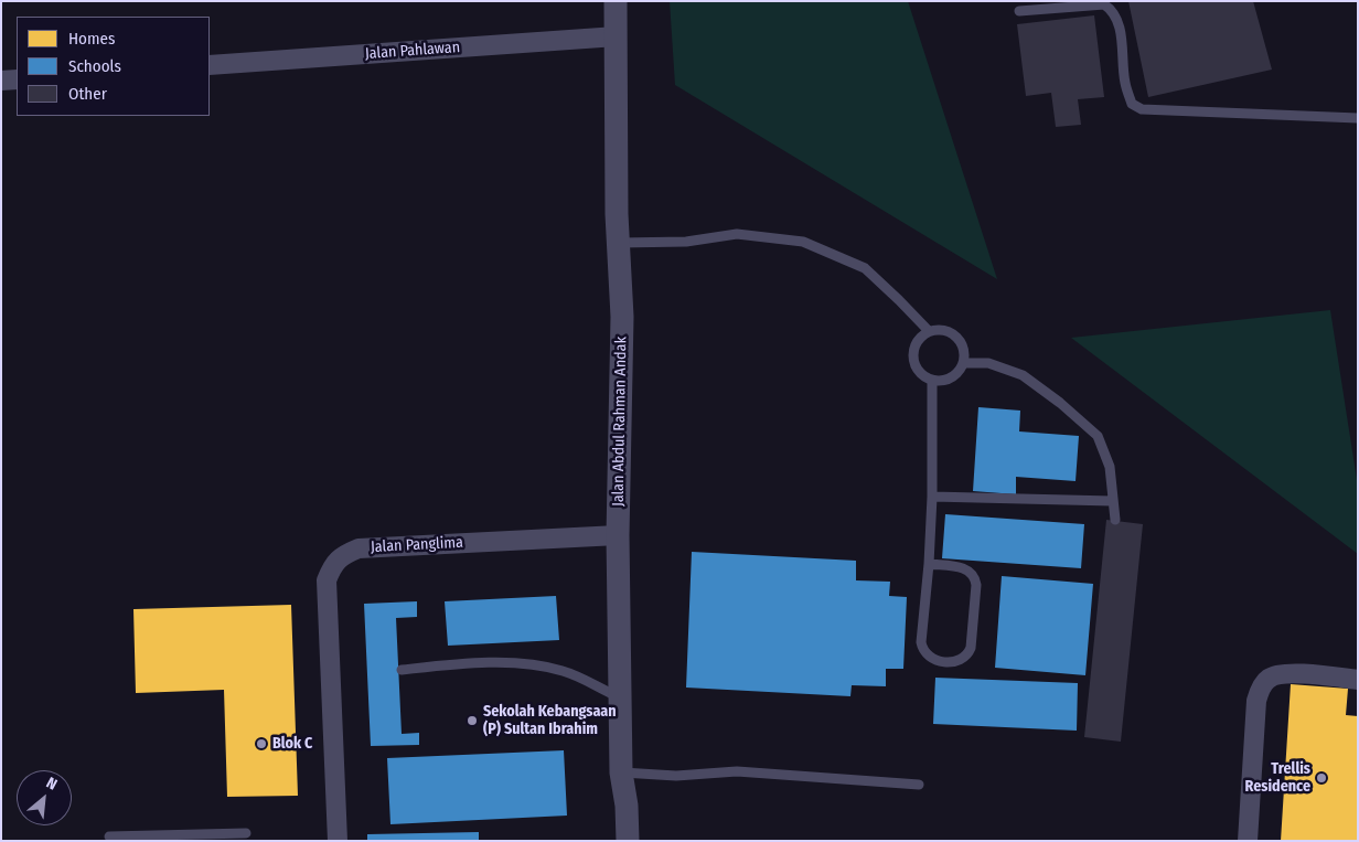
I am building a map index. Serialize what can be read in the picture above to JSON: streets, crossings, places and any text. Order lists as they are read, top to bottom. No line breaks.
{"streets":{"street":["Jalan Pahlawan","Jalan Abdul Rahman Andak","Jalan Panglima"]},"crossings":[["Jalan Pahlawan","Jalan Abdul Rahman Andak"],["Jalan Abdul Rahman Andak","Jalan Panglima"]],"places":["Sekolah Kebangsaan (P) Sultan Ibrahim","Blok C","Trellis Residence"],"legend":["Homes","Schools","Other"],"north":"top right"}
